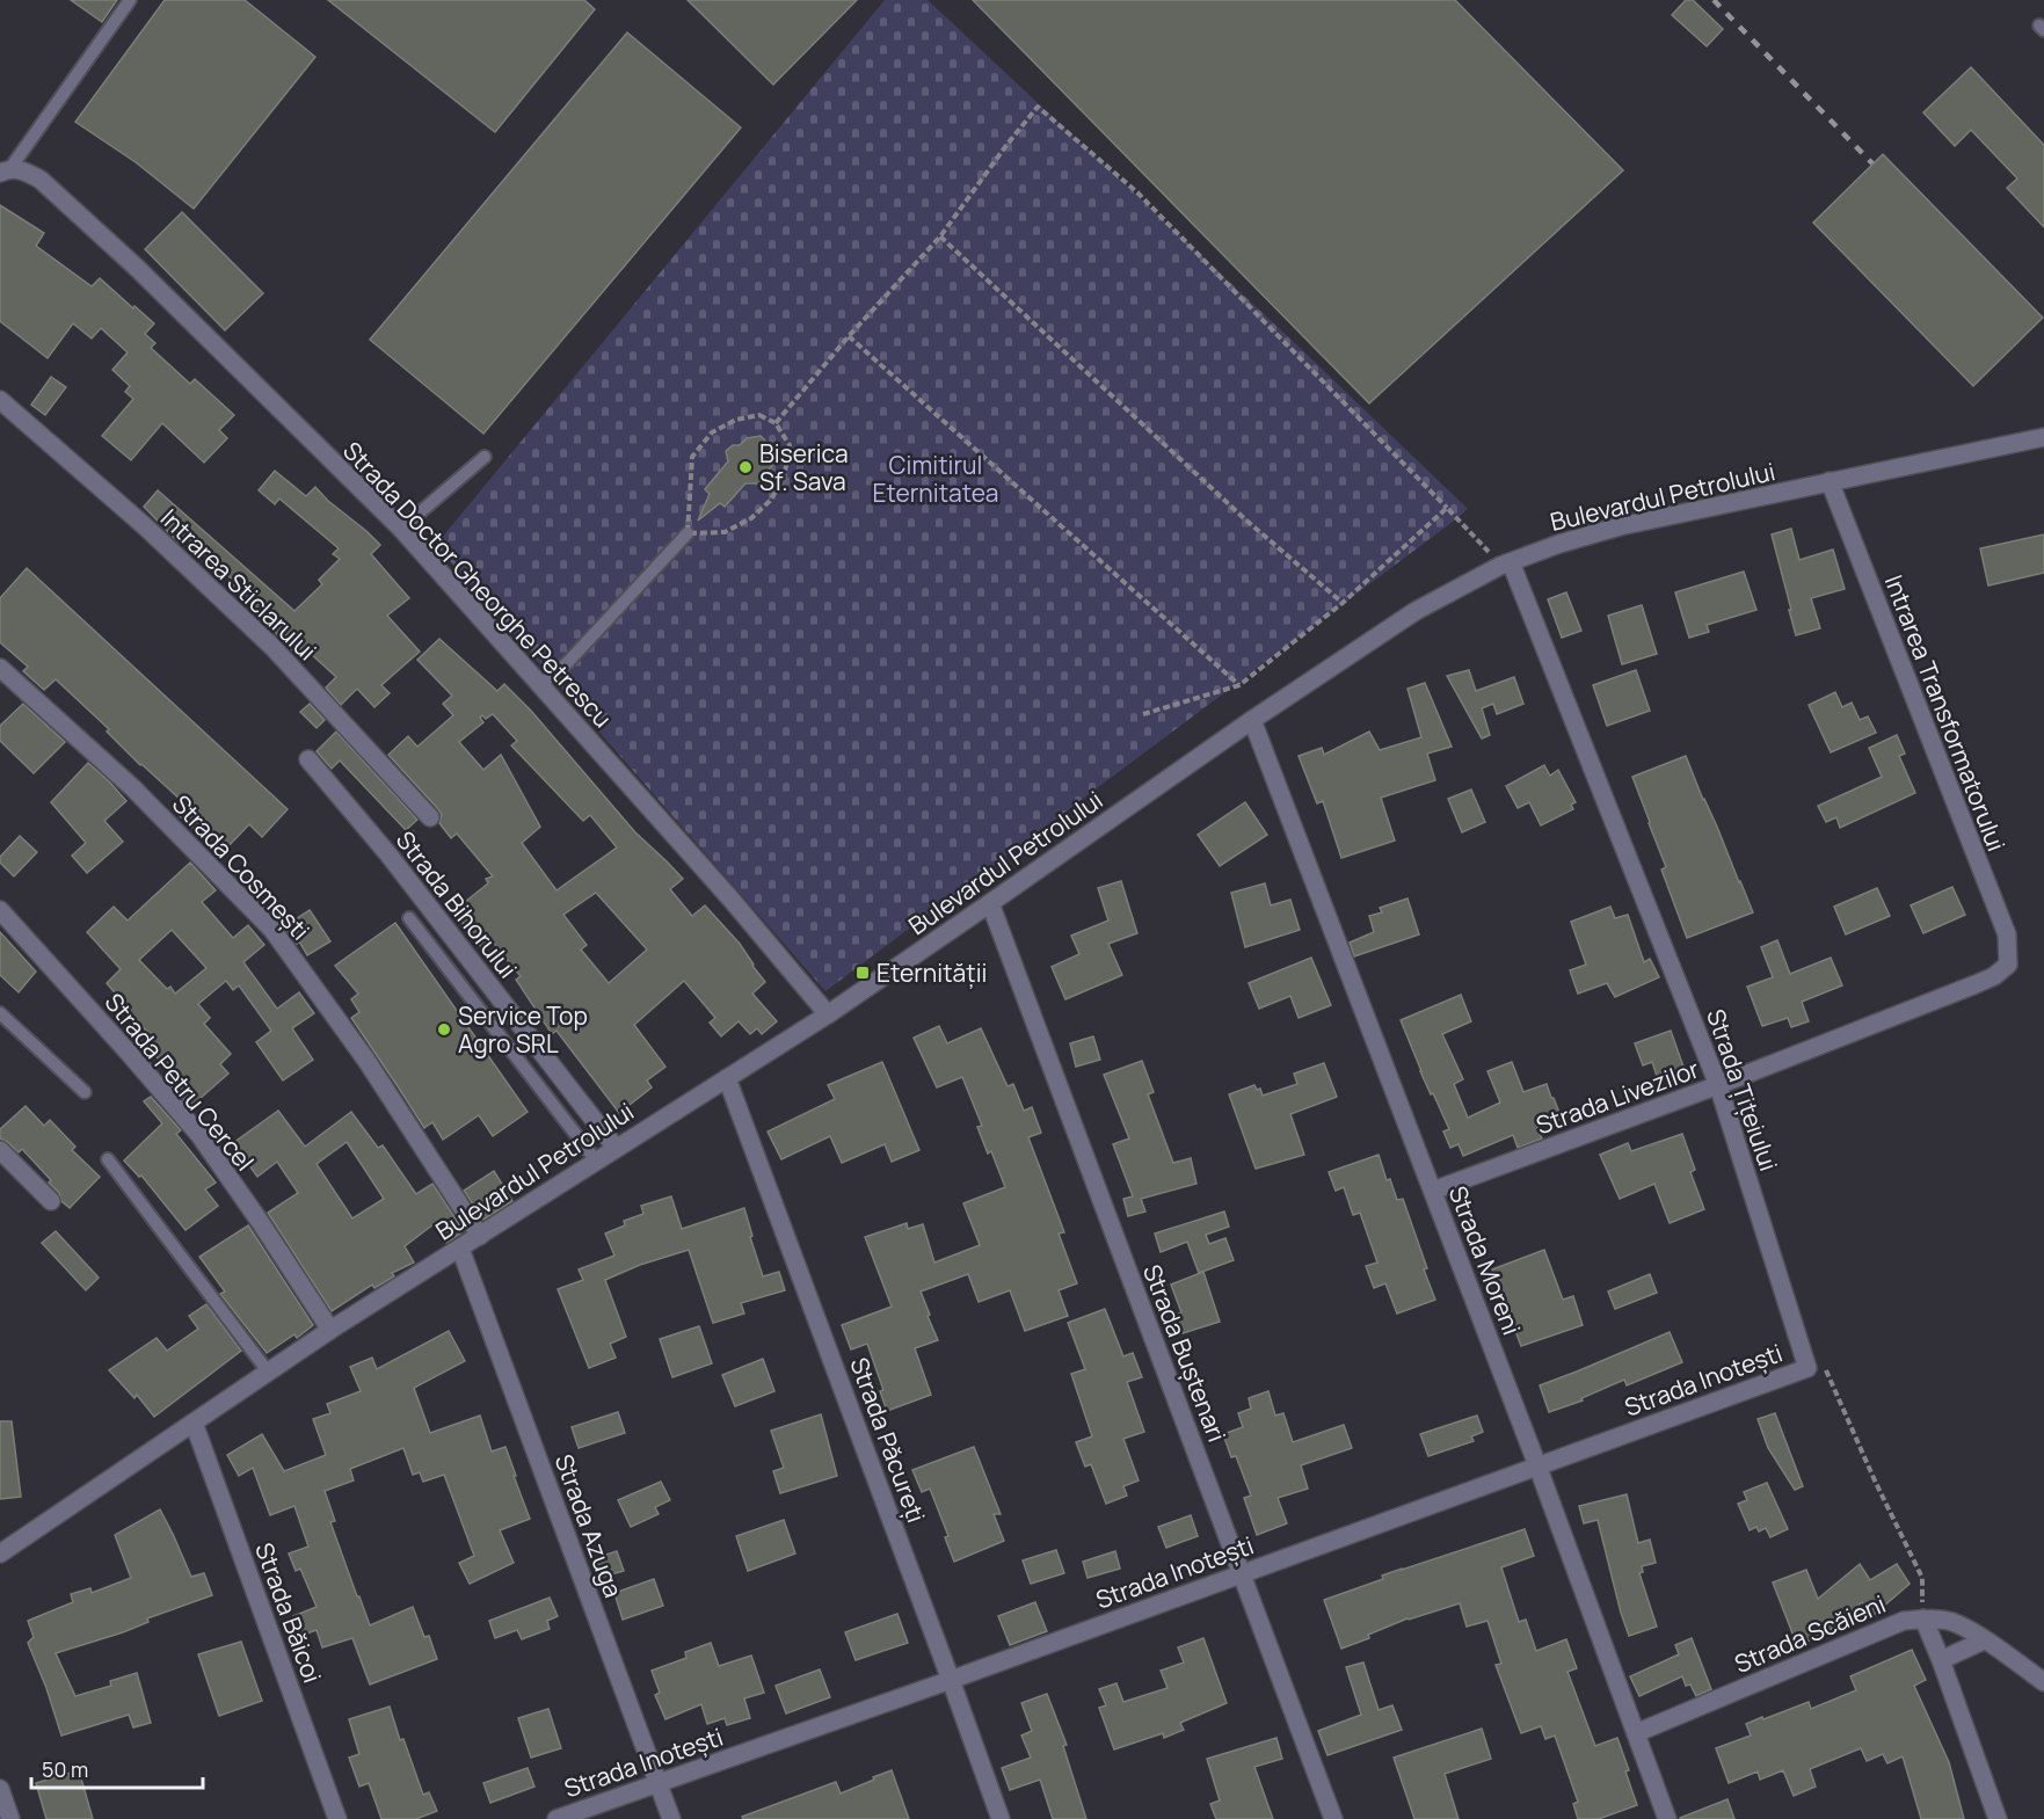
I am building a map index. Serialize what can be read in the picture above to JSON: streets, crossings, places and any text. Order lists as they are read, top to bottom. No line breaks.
{"streets":{"street":["Bulevardul Petrolului","Intrarea Sticlarului","Strada Doctor Gheorghe Petrescu","Intrarea Transformatorului","Strada Cosmești","Strada Bihorului","Strada Petru Cercel","Strada Țițeiului","Strada Livezilor","Strada Moreni","Strada Buștenari","Strada Inotești","Strada Păcureți","Strada Azuga","Strada Băicoi","Strada Scăieni"]},"crossings":[["Bulevardul Petrolului","Strada Doctor Gheorghe Petrescu"],["Bulevardul Petrolului","Intrarea Transformatorului"],["Bulevardul Petrolului","Strada Cosmești"],["Bulevardul Petrolului","Strada Bihorului"],["Bulevardul Petrolului","Strada Petru Cercel"],["Bulevardul Petrolului","Strada Țițeiului"],["Bulevardul Petrolului","Strada Moreni"],["Bulevardul Petrolului","Strada Buștenari"],["Bulevardul Petrolului","Strada Păcureți"],["Bulevardul Petrolului","Strada Azuga"],["Bulevardul Petrolului","Strada Băicoi"],["Intrarea Transformatorului","Strada Livezilor"],["Strada Țițeiului","Strada Livezilor"],["Strada Țițeiului","Strada Inotești"],["Strada Livezilor","Strada Moreni"],["Strada Moreni","Strada Inotești"],["Strada Moreni","Strada Scăieni"],["Strada Buștenari","Strada Inotești"],["Strada Inotești","Strada Păcureți"],["Strada Inotești","Strada Azuga"]],"parks":["Cimitirul Eternitatea"],"places":{"other":["Biserica Sf. Sava","Service Top Agro SRL"],"transit":["Eternității"]},"scale_bar":"50 m"}
